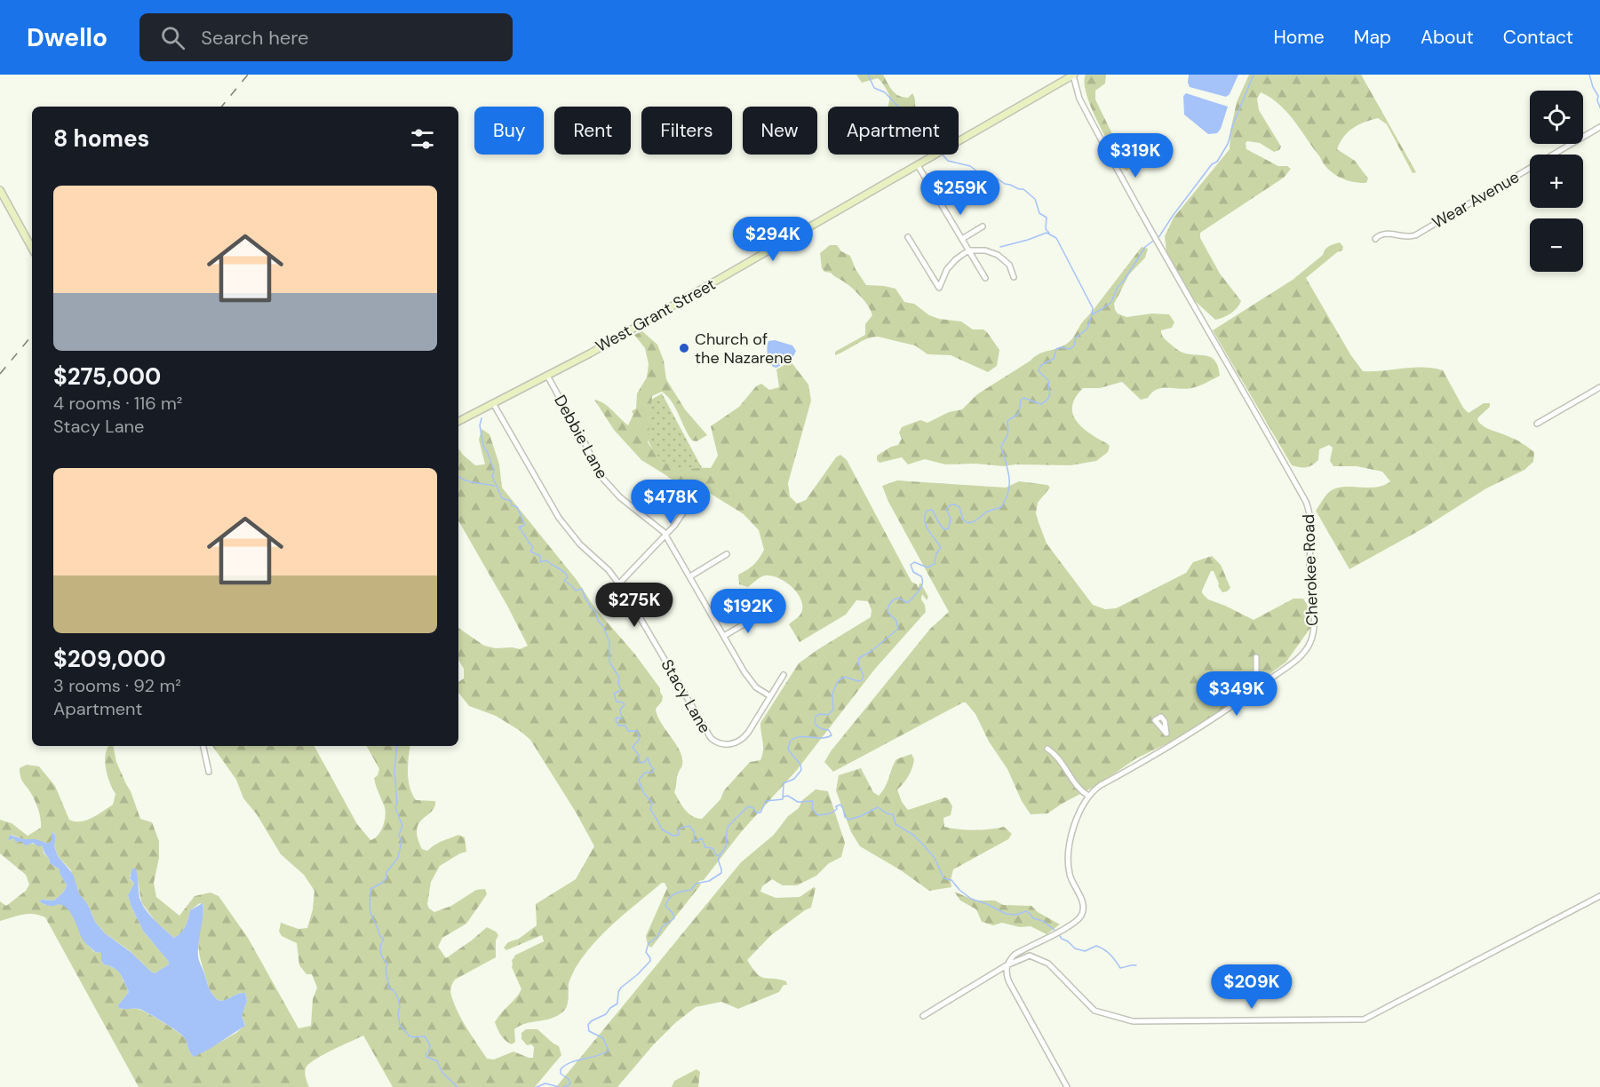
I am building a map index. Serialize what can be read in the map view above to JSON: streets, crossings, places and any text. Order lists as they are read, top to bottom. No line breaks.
{"streets":{"main road":["West Grant Street"],"street":["Wear Avenue","Debbie Lane","Cherokee Road","Stacy Lane"]},"crossings":[["West Grant Street","Debbie Lane"],["West Grant Street","Cherokee Road"],["West Grant Street","Stacy Lane"],["Debbie Lane","Stacy Lane"]],"places":["Church of the Nazarene"],"page":{"header":"Dwello","search":"Search here","nav":["Home","Map","About","Contact"],"map_buttons":["+","−"],"chip":["Buy","Rent","Filters","New","Apartment"],"heading":"8 homes","price":["$319K","$259K","$294K","$478K","$275K","$192K","$349K","$209K"],"list":[{"name":"$275,000","note":"4 rooms · 116 m² · Stacy Lane"},{"name":"$209,000","note":"3 rooms · 92 m² · Apartment"}]}}
